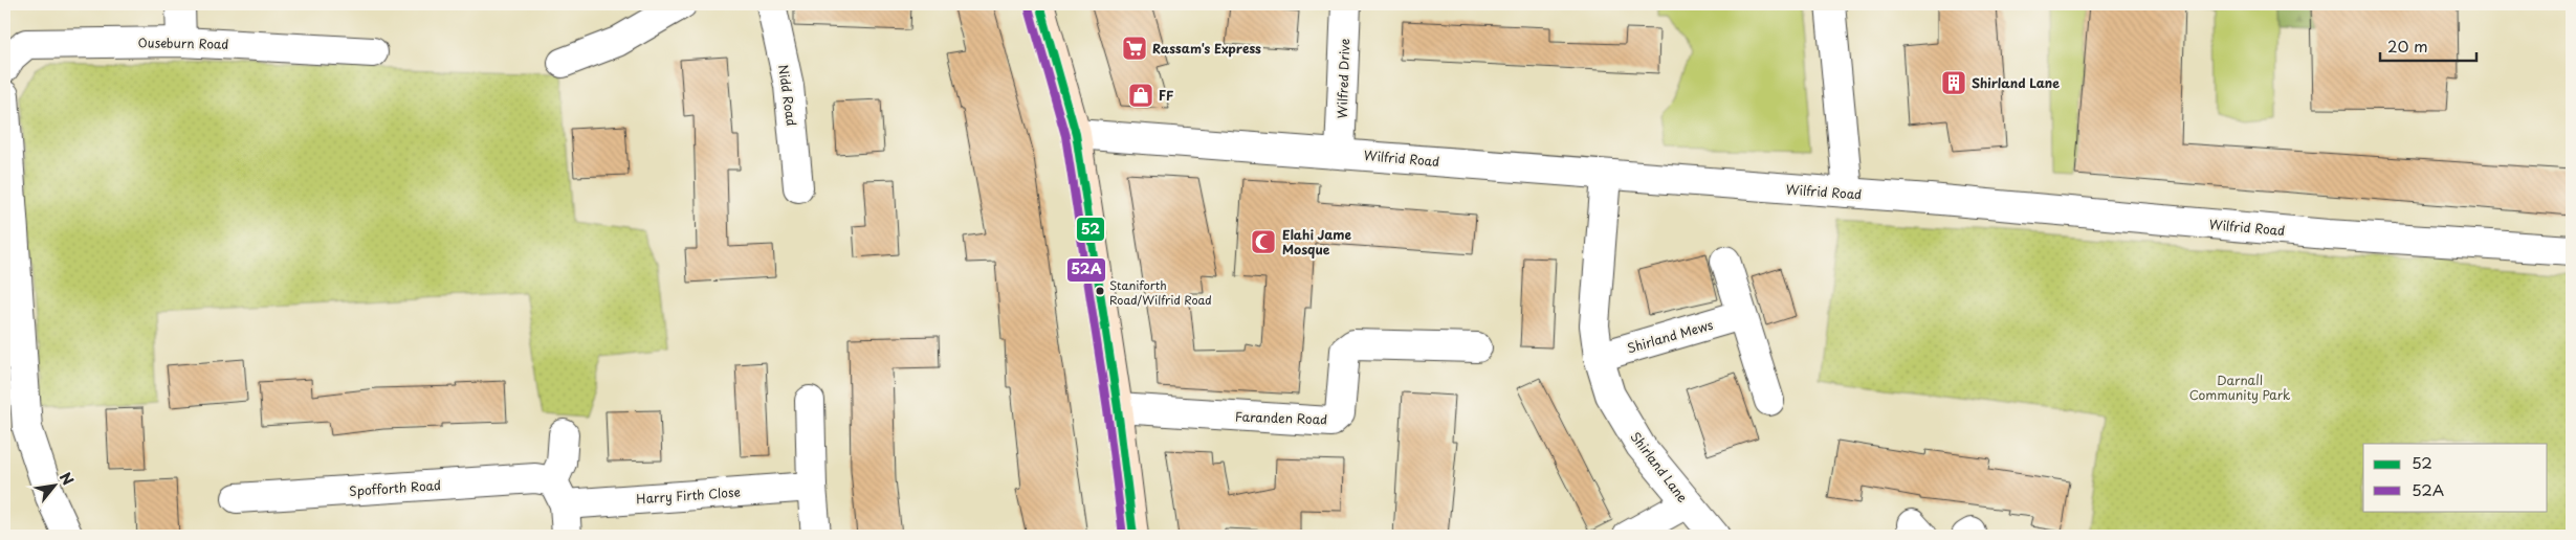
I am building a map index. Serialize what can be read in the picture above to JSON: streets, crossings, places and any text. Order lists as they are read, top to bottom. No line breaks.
{"streets":{"street":["Ouseburn Road","Wilfred Drive","Nidd Road","Wilfrid Road","Shirland Mews","Faranden Road","Shirland Lane","Spofforth Road","Harry Firth Close"]},"crossings":[["Wilfred Drive","Wilfrid Road"],["Wilfrid Road","Shirland Lane"],["Shirland Mews","Shirland Lane"],["Spofforth Road","Harry Firth Close"]],"parks":["Darnall Community Park"],"places":{"supermarket":["Rassam's Express"],"building":["Shirland Lane"],"shop":["FF"],"mosque":["Elahi Jame Mosque"],"other":["Staniforth Road/Wilfrid Road"]},"lines":["transit line 52","transit line 52A"],"legend":["52","52A"],"scale_bar":"20 m","north":"top right"}
